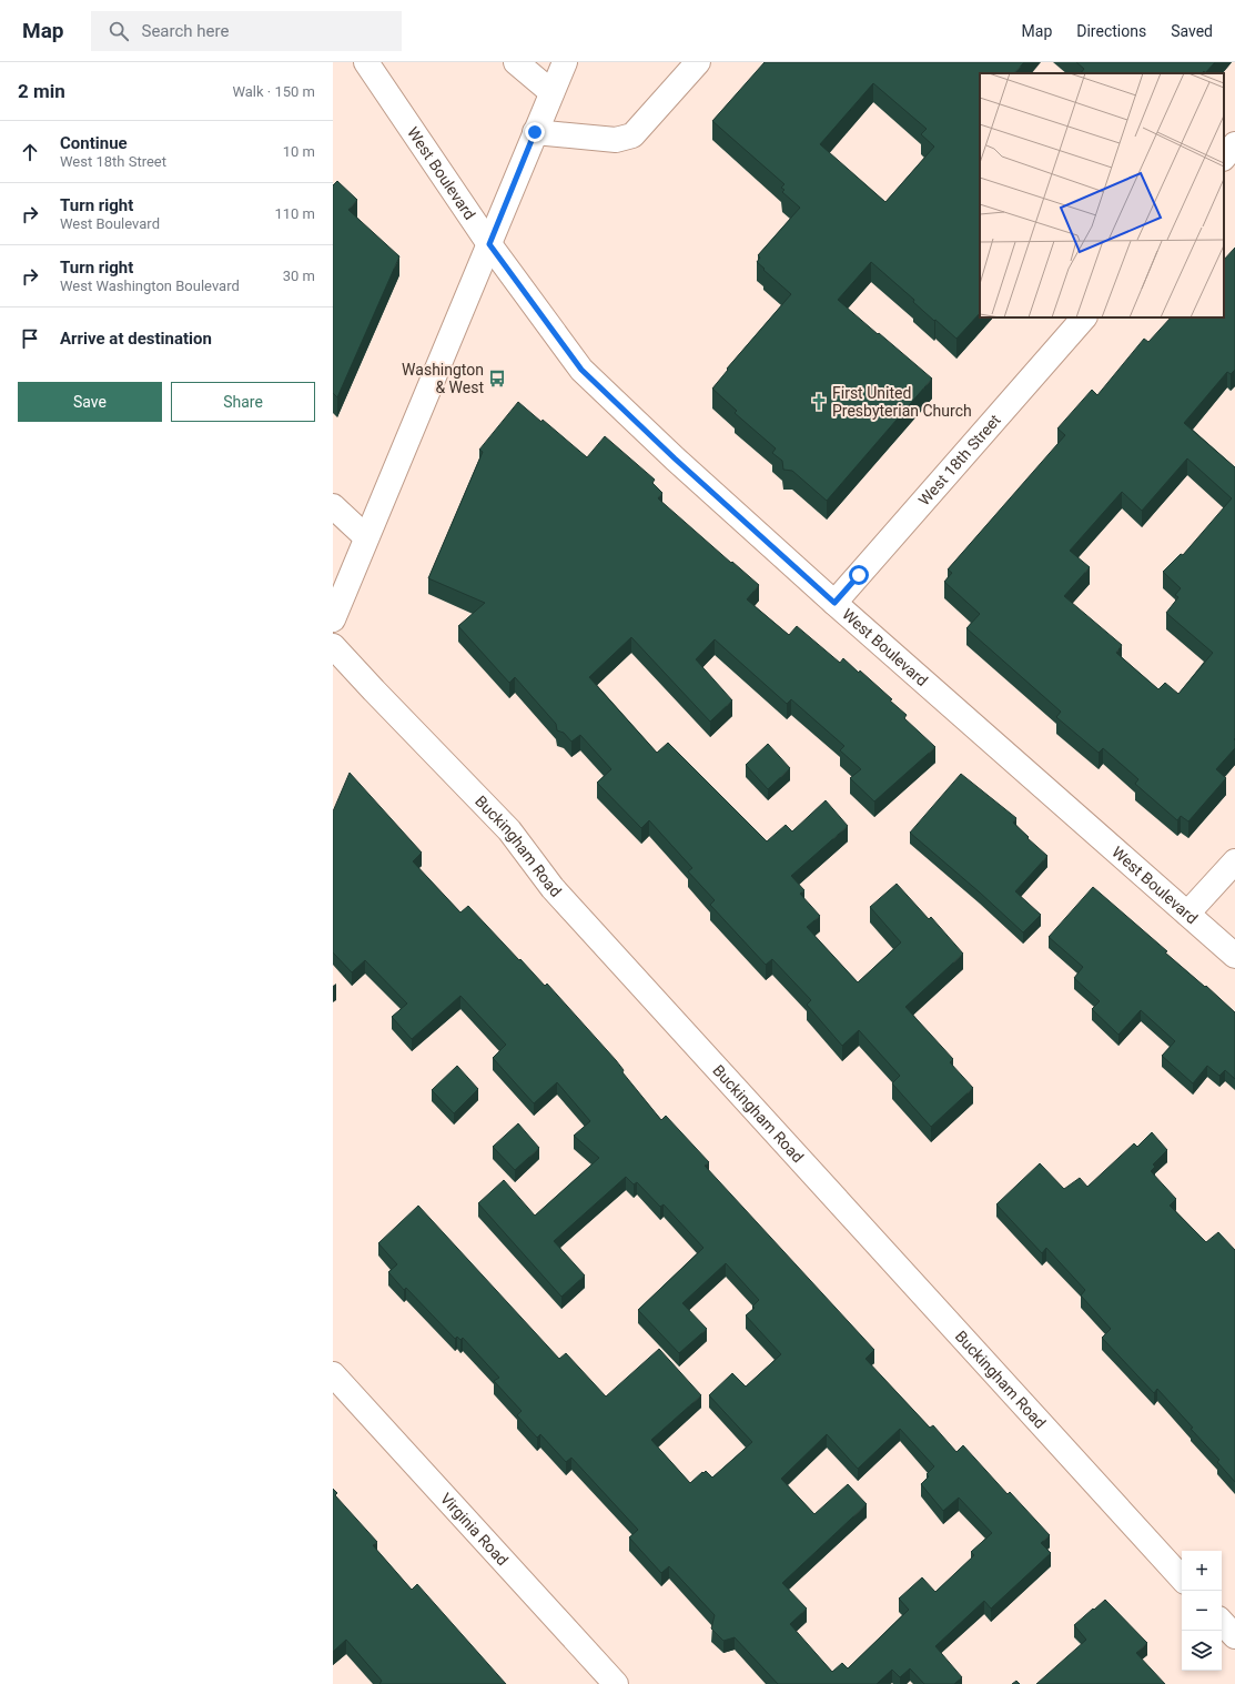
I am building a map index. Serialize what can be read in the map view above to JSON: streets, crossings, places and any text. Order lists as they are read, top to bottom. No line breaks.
{"streets":{"street":["West Boulevard","West 18th Street","Buckingham Road","Virginia Road"]},"crossings":[["West Boulevard","West 18th Street"]],"places":{"bus stop":["Washington & West"],"church":["First United Presbyterian Church"]},"page":{"header":"Map","search":"Search here","nav":["Map","Directions","Saved"],"heading":["2 min","Walk · 150 m"],"list":[["Continue","West 18th Street","10 m"],["Turn right","West Boulevard","110 m"],["Turn right","West Washington Boulevard","30 m"],"Arrive at destination"],"buttons":["Save","Share"],"map_buttons":["+","−"]}}
